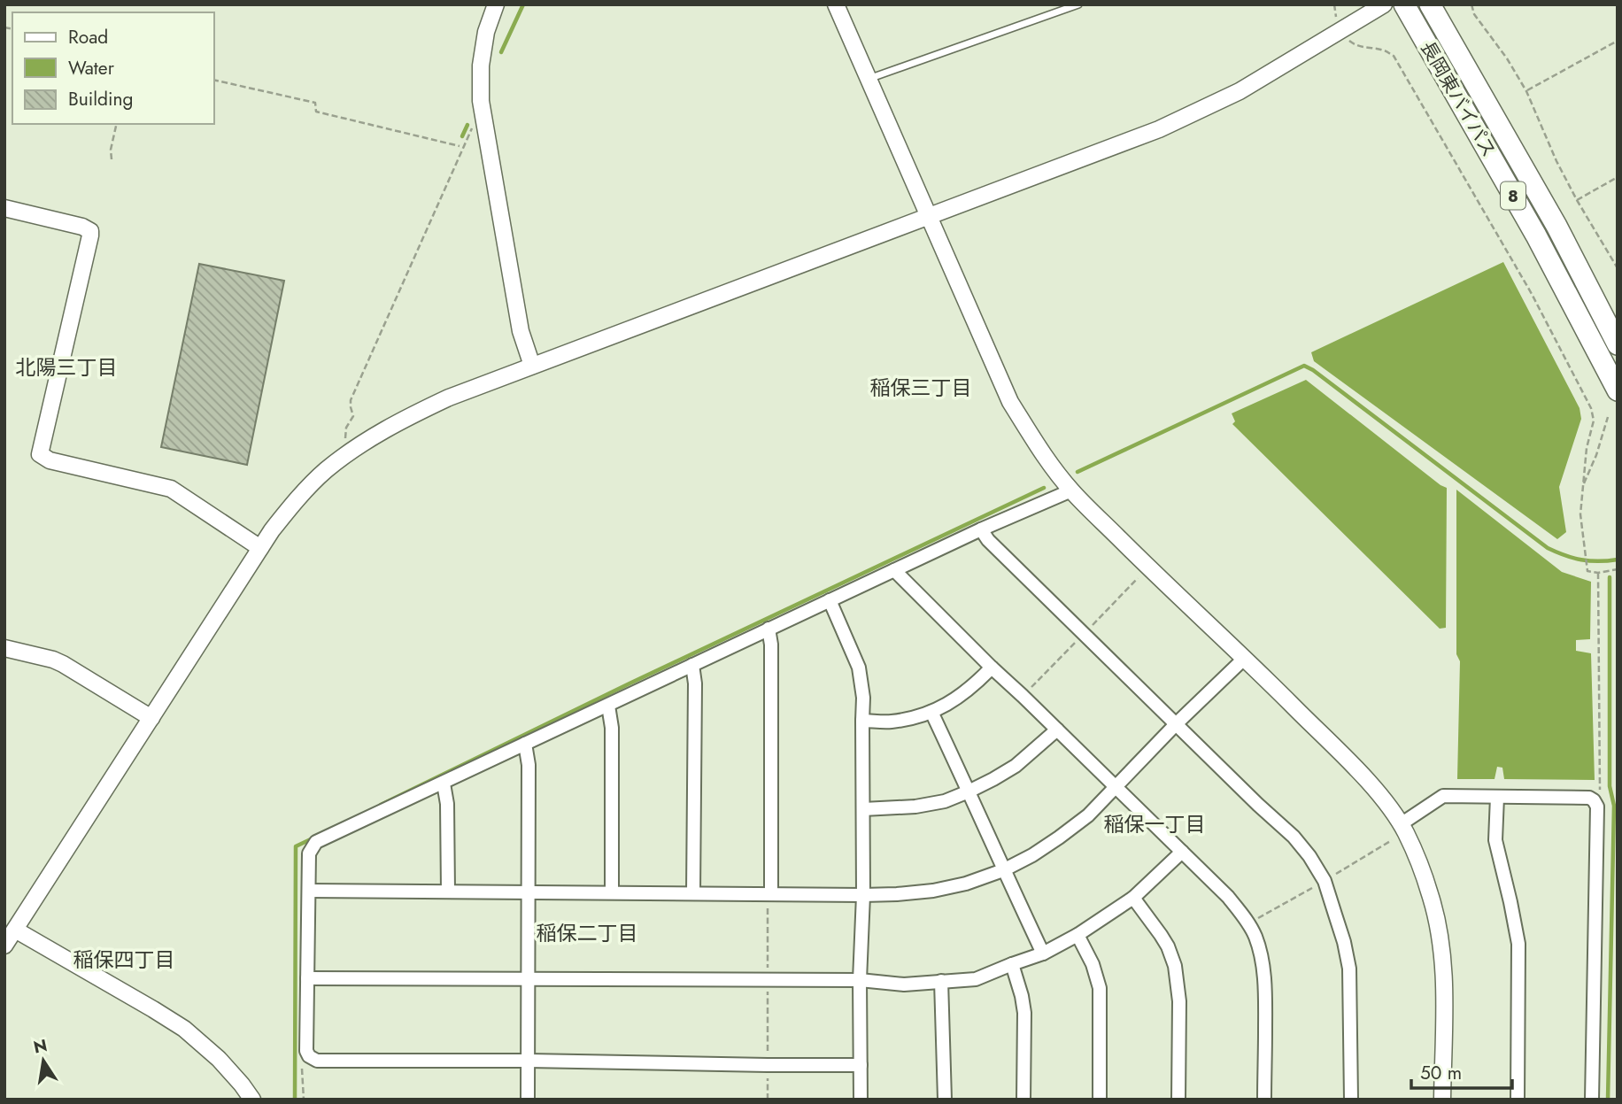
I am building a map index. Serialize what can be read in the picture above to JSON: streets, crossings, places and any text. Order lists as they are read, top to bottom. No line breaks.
{"streets":{"highway":["長岡東バイパス","8"]},"districts":["北陽三丁目","稲保三丁目","稲保一丁目","稲保二丁目","稲保四丁目"],"legend":["Road","Water","Building"],"scale_bar":"50 m","north":"top"}
